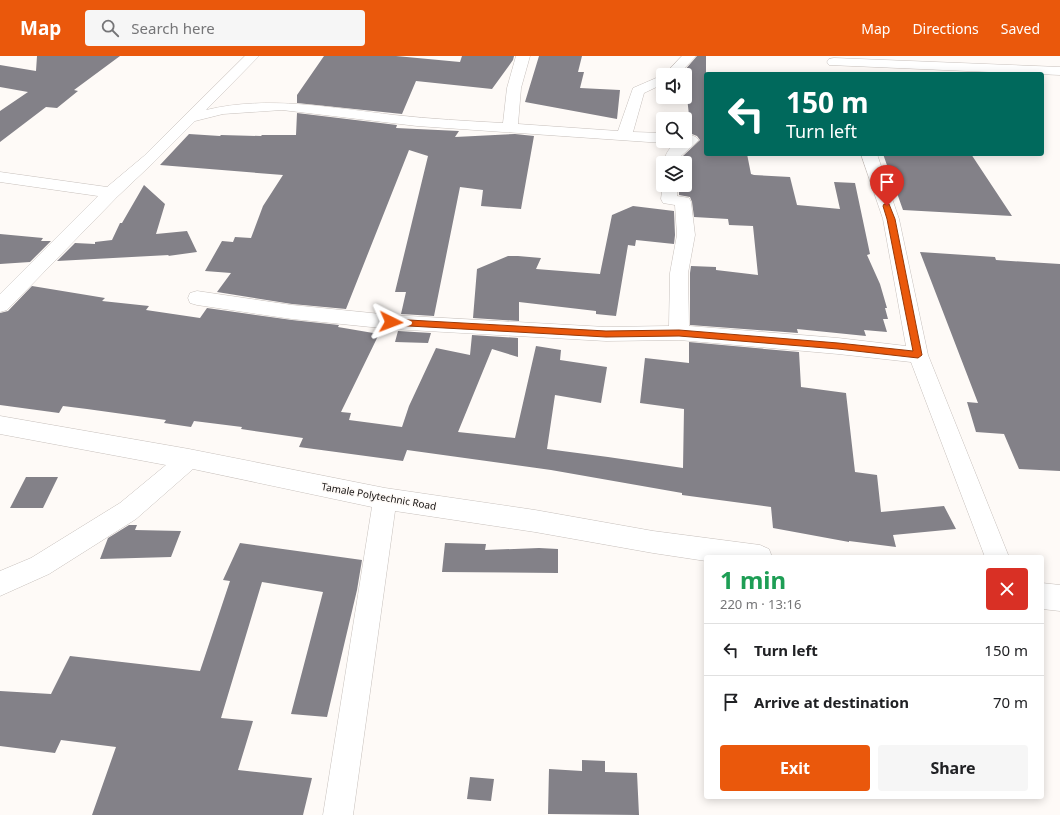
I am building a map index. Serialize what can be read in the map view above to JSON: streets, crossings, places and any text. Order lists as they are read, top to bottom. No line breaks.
{"streets":{"street":["Tamale Polytechnic Road"]},"page":{"header":"Map","search":"Search here","nav":["Map","Directions","Saved"],"turn":["150 m","Turn left"],"heading":["1 min","220 m · 13:16"],"list":[{"name":"Turn left","value":"150 m"},{"name":"Arrive at destination","value":"70 m"}],"buttons":["Exit","Share"]}}
